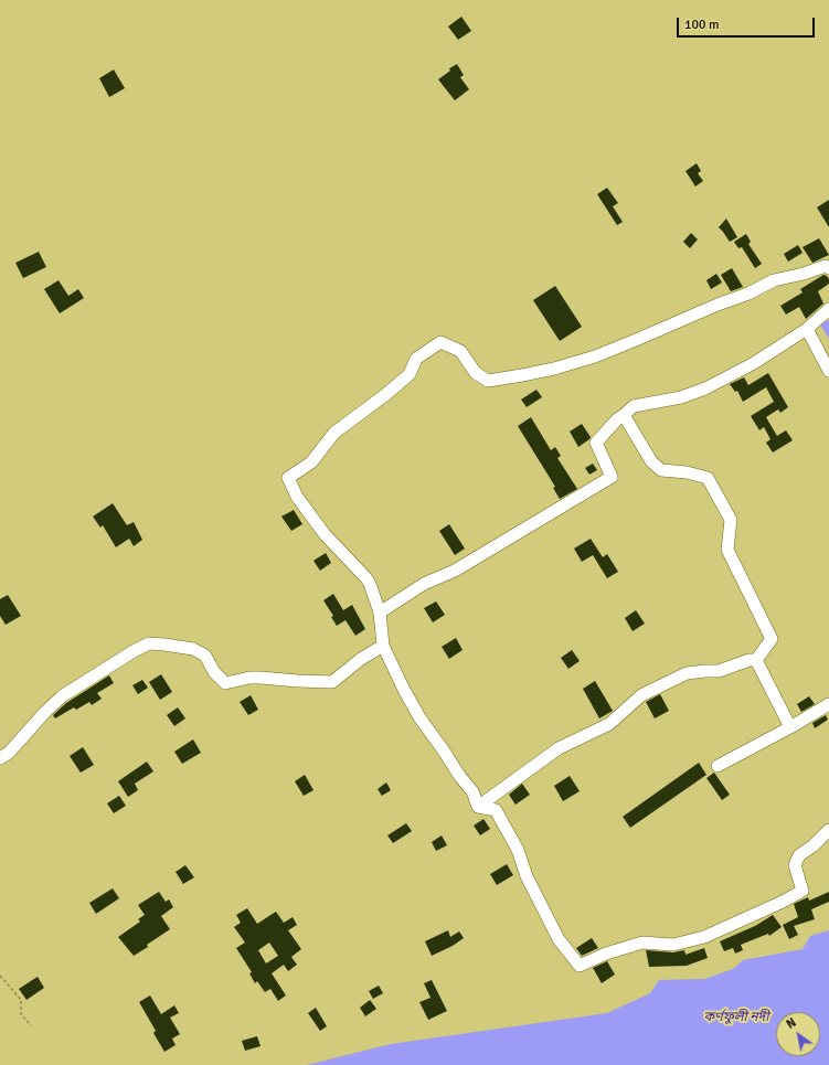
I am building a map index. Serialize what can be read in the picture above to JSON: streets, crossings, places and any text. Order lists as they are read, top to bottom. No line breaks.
{"water":["কর্ণফুলী নদী"],"scale_bar":"100 m","north":"top left"}
